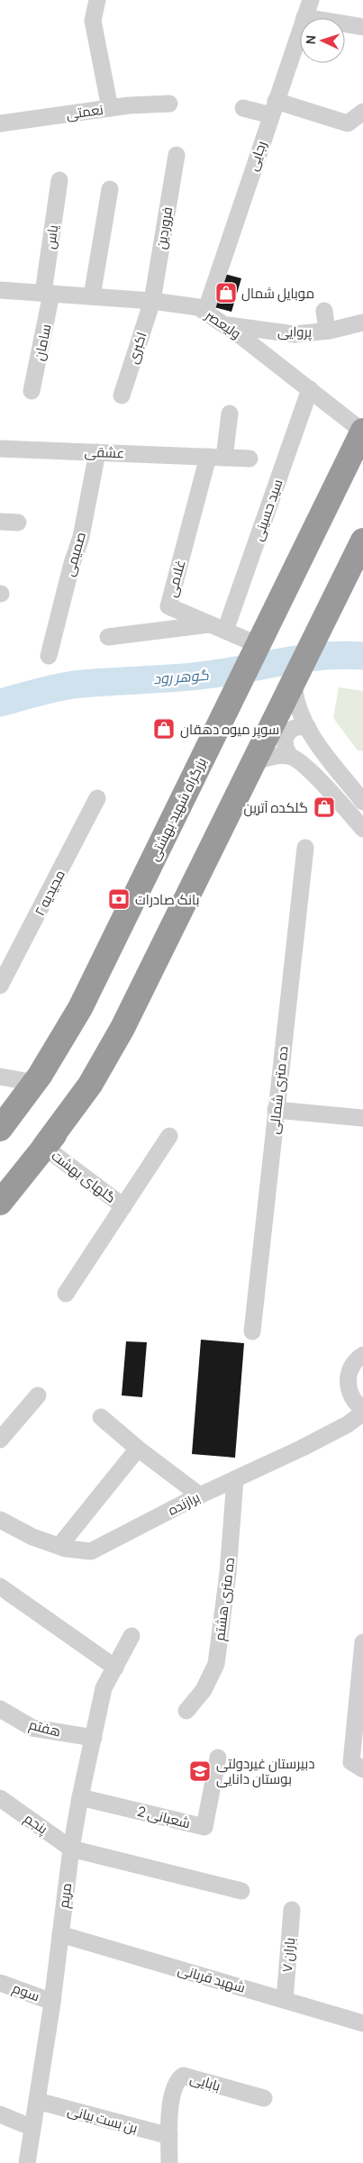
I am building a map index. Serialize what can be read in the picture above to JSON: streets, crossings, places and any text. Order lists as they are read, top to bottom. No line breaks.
{"streets":{"highway":["بزرگراه شهید بهشتی"],"street":["نعمتی","رجایی","فروردین","یاس","ولیعصر","پروایی","سامان","اکبری","عشقی","سید حسینی","صمیمی","غلامی","مجیدیه ۲","ده متری شمالی","گلهای بهشت","برازنده","ده متری هشتم","هفتم","شعبانی 2","پنجم","مریم","باران ۷","شهید قربانی","سوم","بابایی","بن بست بیانی"]},"crossings":[["رجایی","ولیعصر"],["فروردین","ولیعصر"],["فروردین","اکبری"],["یاس","ولیعصر"],["یاس","سامان"],["ولیعصر","پروایی"],["ولیعصر","سامان"],["ولیعصر","اکبری"],["ولیعصر","سید حسینی"],["ولیعصر","بزرگراه شهید بهشتی"],["عشقی","صمیمی"],["عشقی","غلامی"],["سید حسینی","غلامی"],["غلامی","بزرگراه شهید بهشتی"],["برازنده","ده متری هشتم"],["هفتم","مریم"],["شعبانی 2","مریم"],["پنجم","مریم"],["مریم","شهید قربانی"],["مریم","سوم"],["مریم","بن بست بیانی"],["باران ۷","شهید قربانی"],["بابایی","بن بست بیانی"]],"water":["گوهر رود"],"places":{"shop":["موبایل شمال","سوپر میوه دهقان","گلکده آترین"],"bank":["بانک صادرات"],"school or university":["دبیرستان غیردولتی بوستان دانایی"]},"north":"left"}
